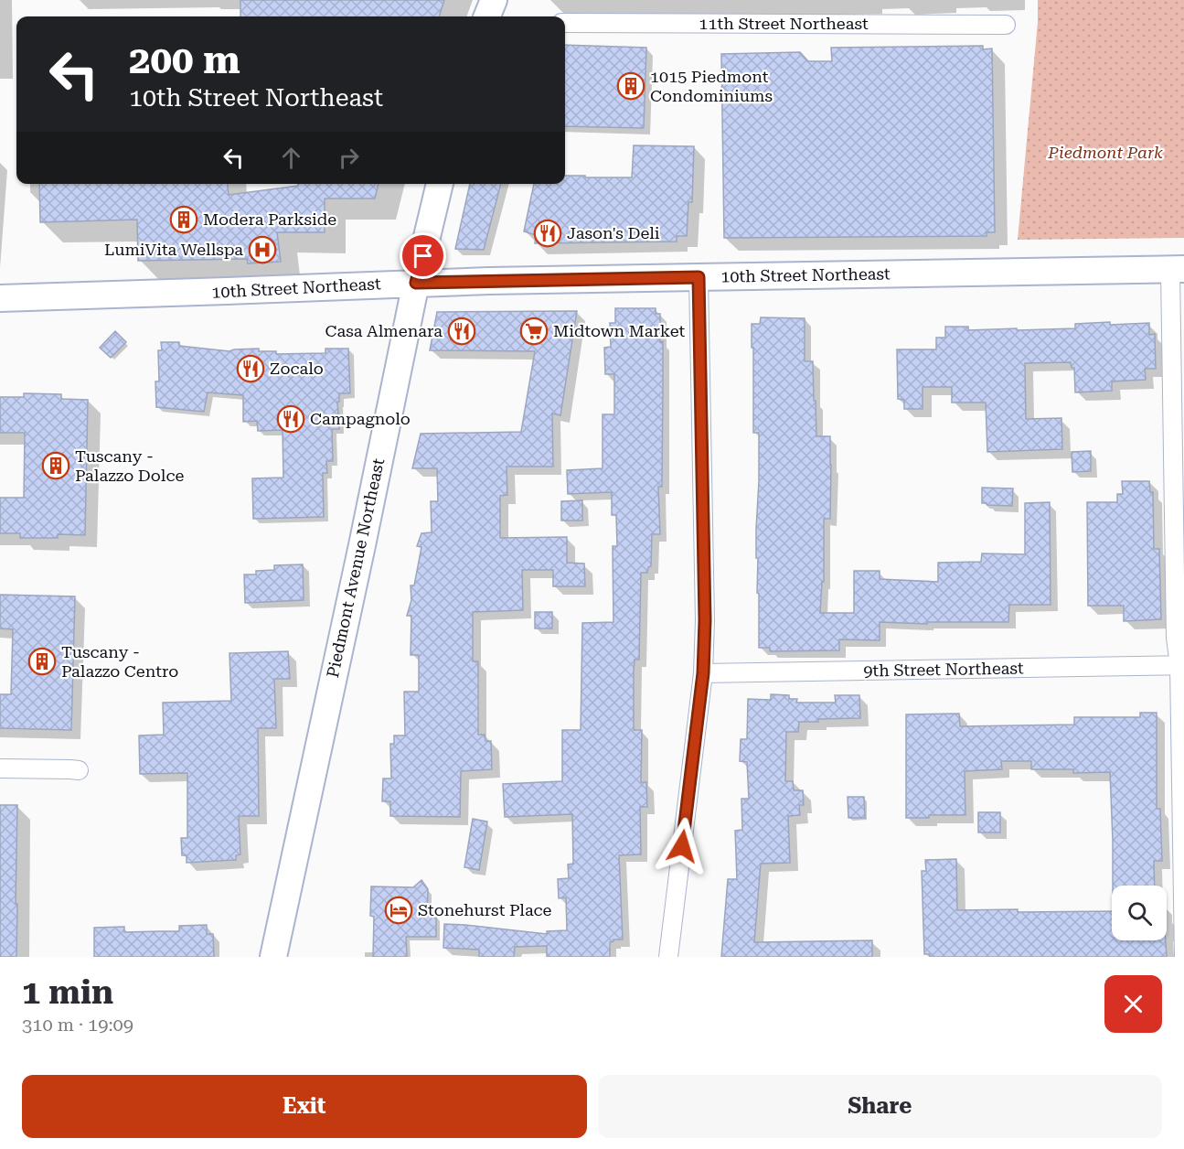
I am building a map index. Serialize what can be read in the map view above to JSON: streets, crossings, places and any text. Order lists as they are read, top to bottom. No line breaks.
{"streets":{"main road":["10th Street Northeast","Piedmont Avenue Northeast"],"street":["11th Street Northeast","9th Street Northeast"]},"crossings":[["10th Street Northeast","Piedmont Avenue Northeast"]],"parks":["Piedmont Park"],"places":{"building":["1015 Piedmont Condominiums","Modera Parkside","Tuscany - Palazzo Dolce","Tuscany - Palazzo Centro"],"restaurant":["Jason's Deli","Casa Almenara","Zocalo","Campagnolo"],"hospital":["LumiVita Wellspa"],"supermarket":["Midtown Market"],"hotel":["Stonehurst Place"]},"page":{"turn":["200 m","10th Street Northeast"],"heading":["1 min","310 m · 19:09"],"buttons":["Exit","Share"]}}
